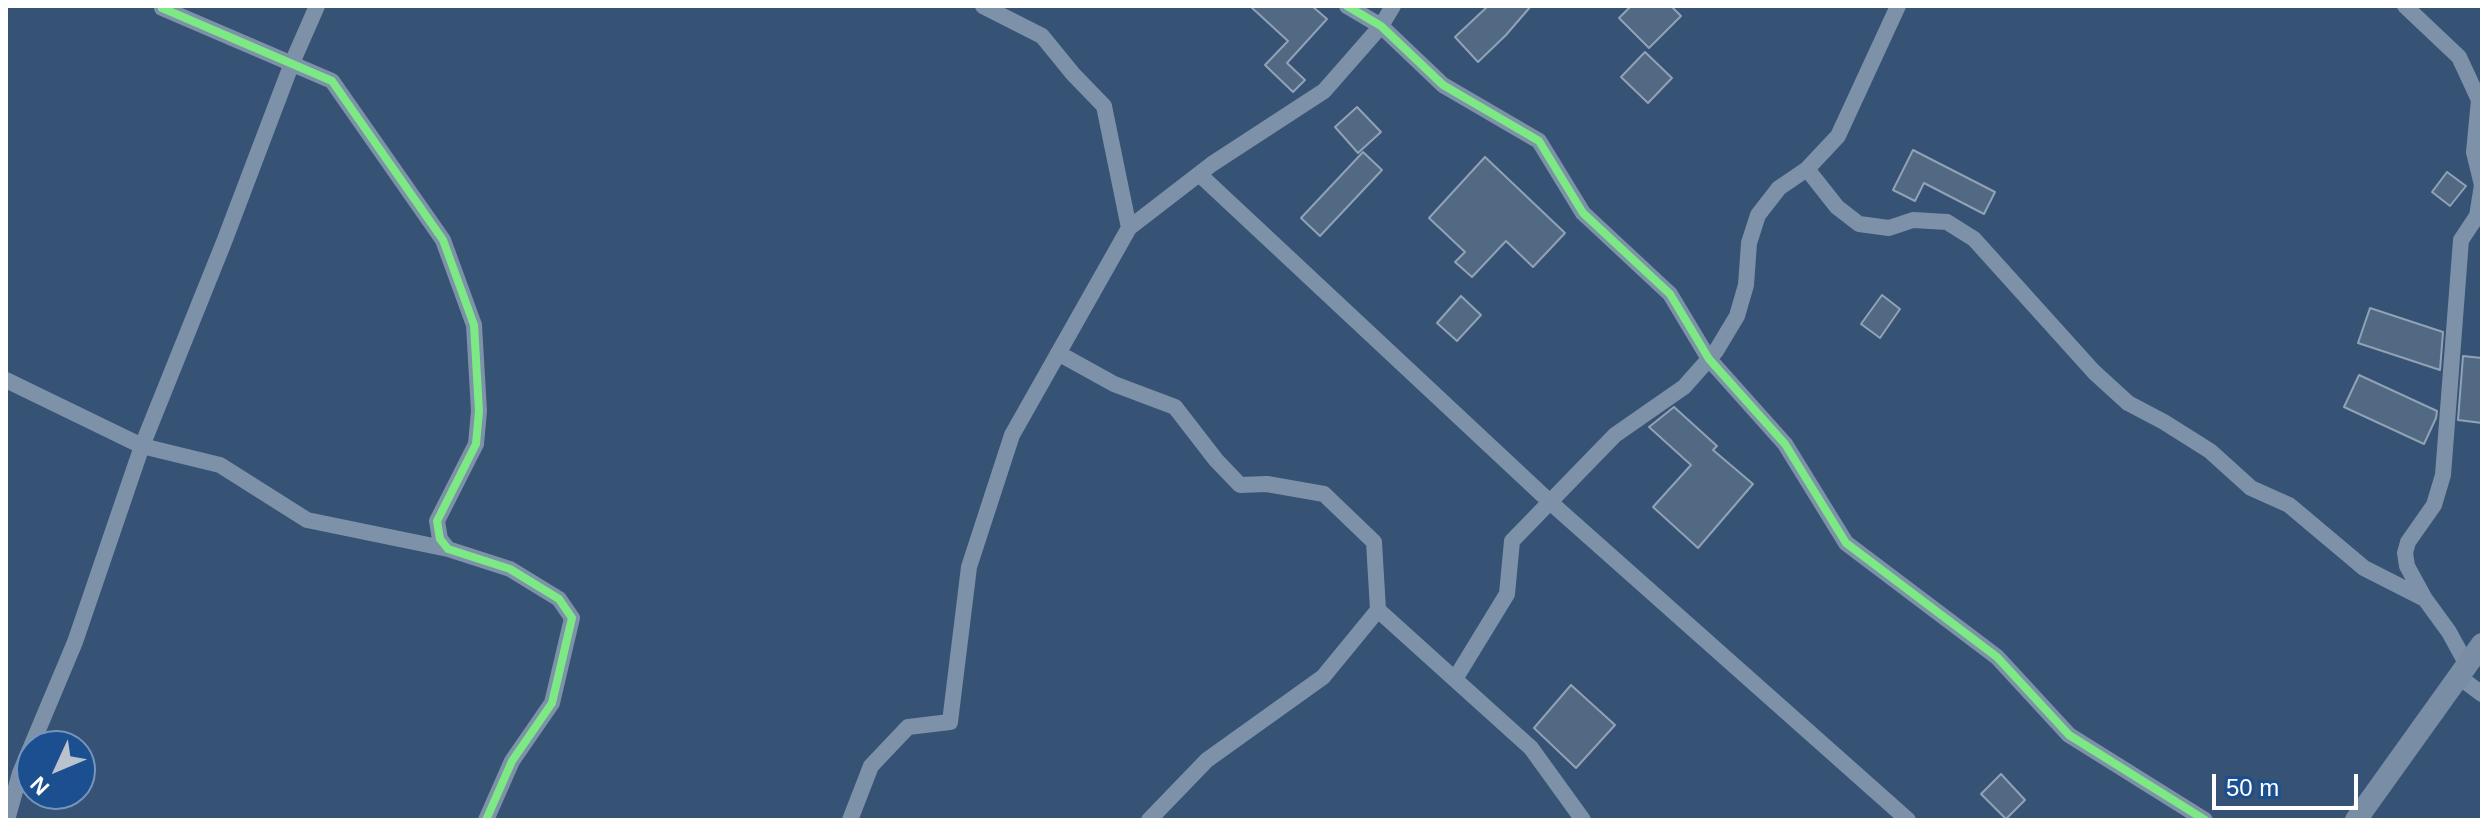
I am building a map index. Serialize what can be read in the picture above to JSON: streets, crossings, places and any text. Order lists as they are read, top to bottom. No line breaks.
{"scale_bar":"50 m","north":"bottom left"}
